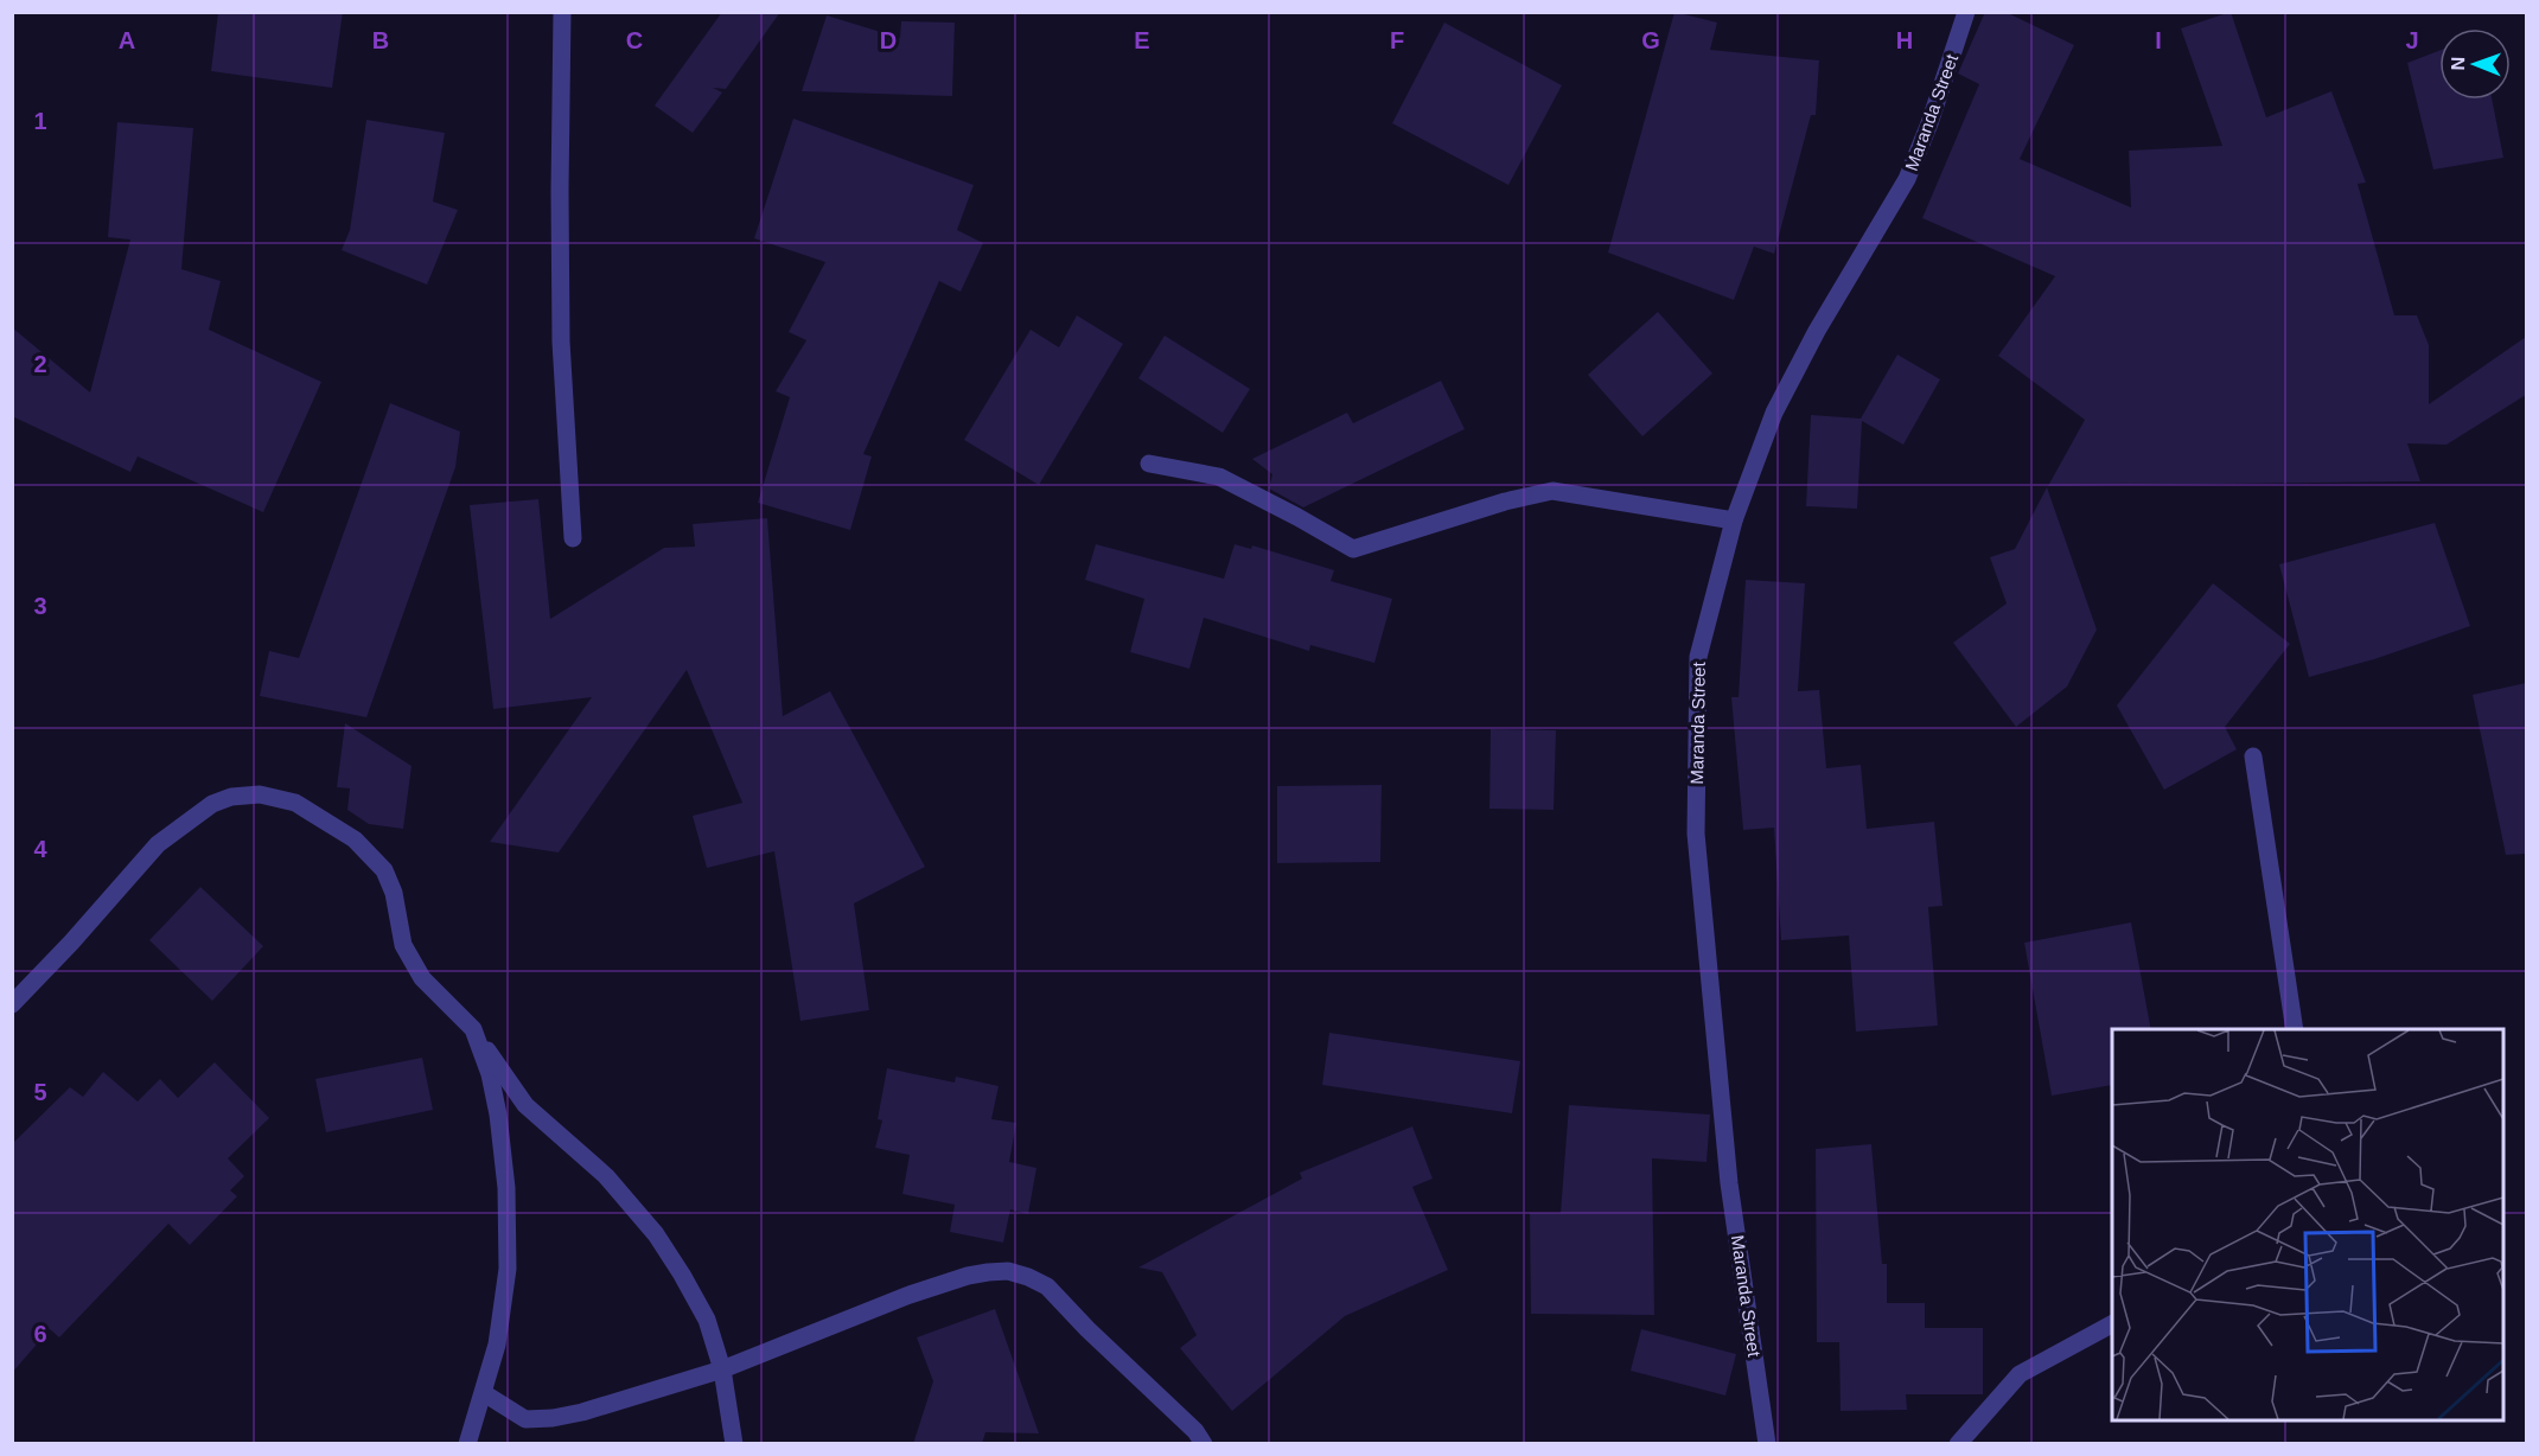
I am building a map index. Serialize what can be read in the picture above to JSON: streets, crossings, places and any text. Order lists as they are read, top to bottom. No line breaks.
{"streets":{"street":["Maranda Street"]},"north":"left","grid":{"columns":["A","B","C","D","E","F","G","H","I","J"],"rows":["1","2","3","4","5","6"]}}
